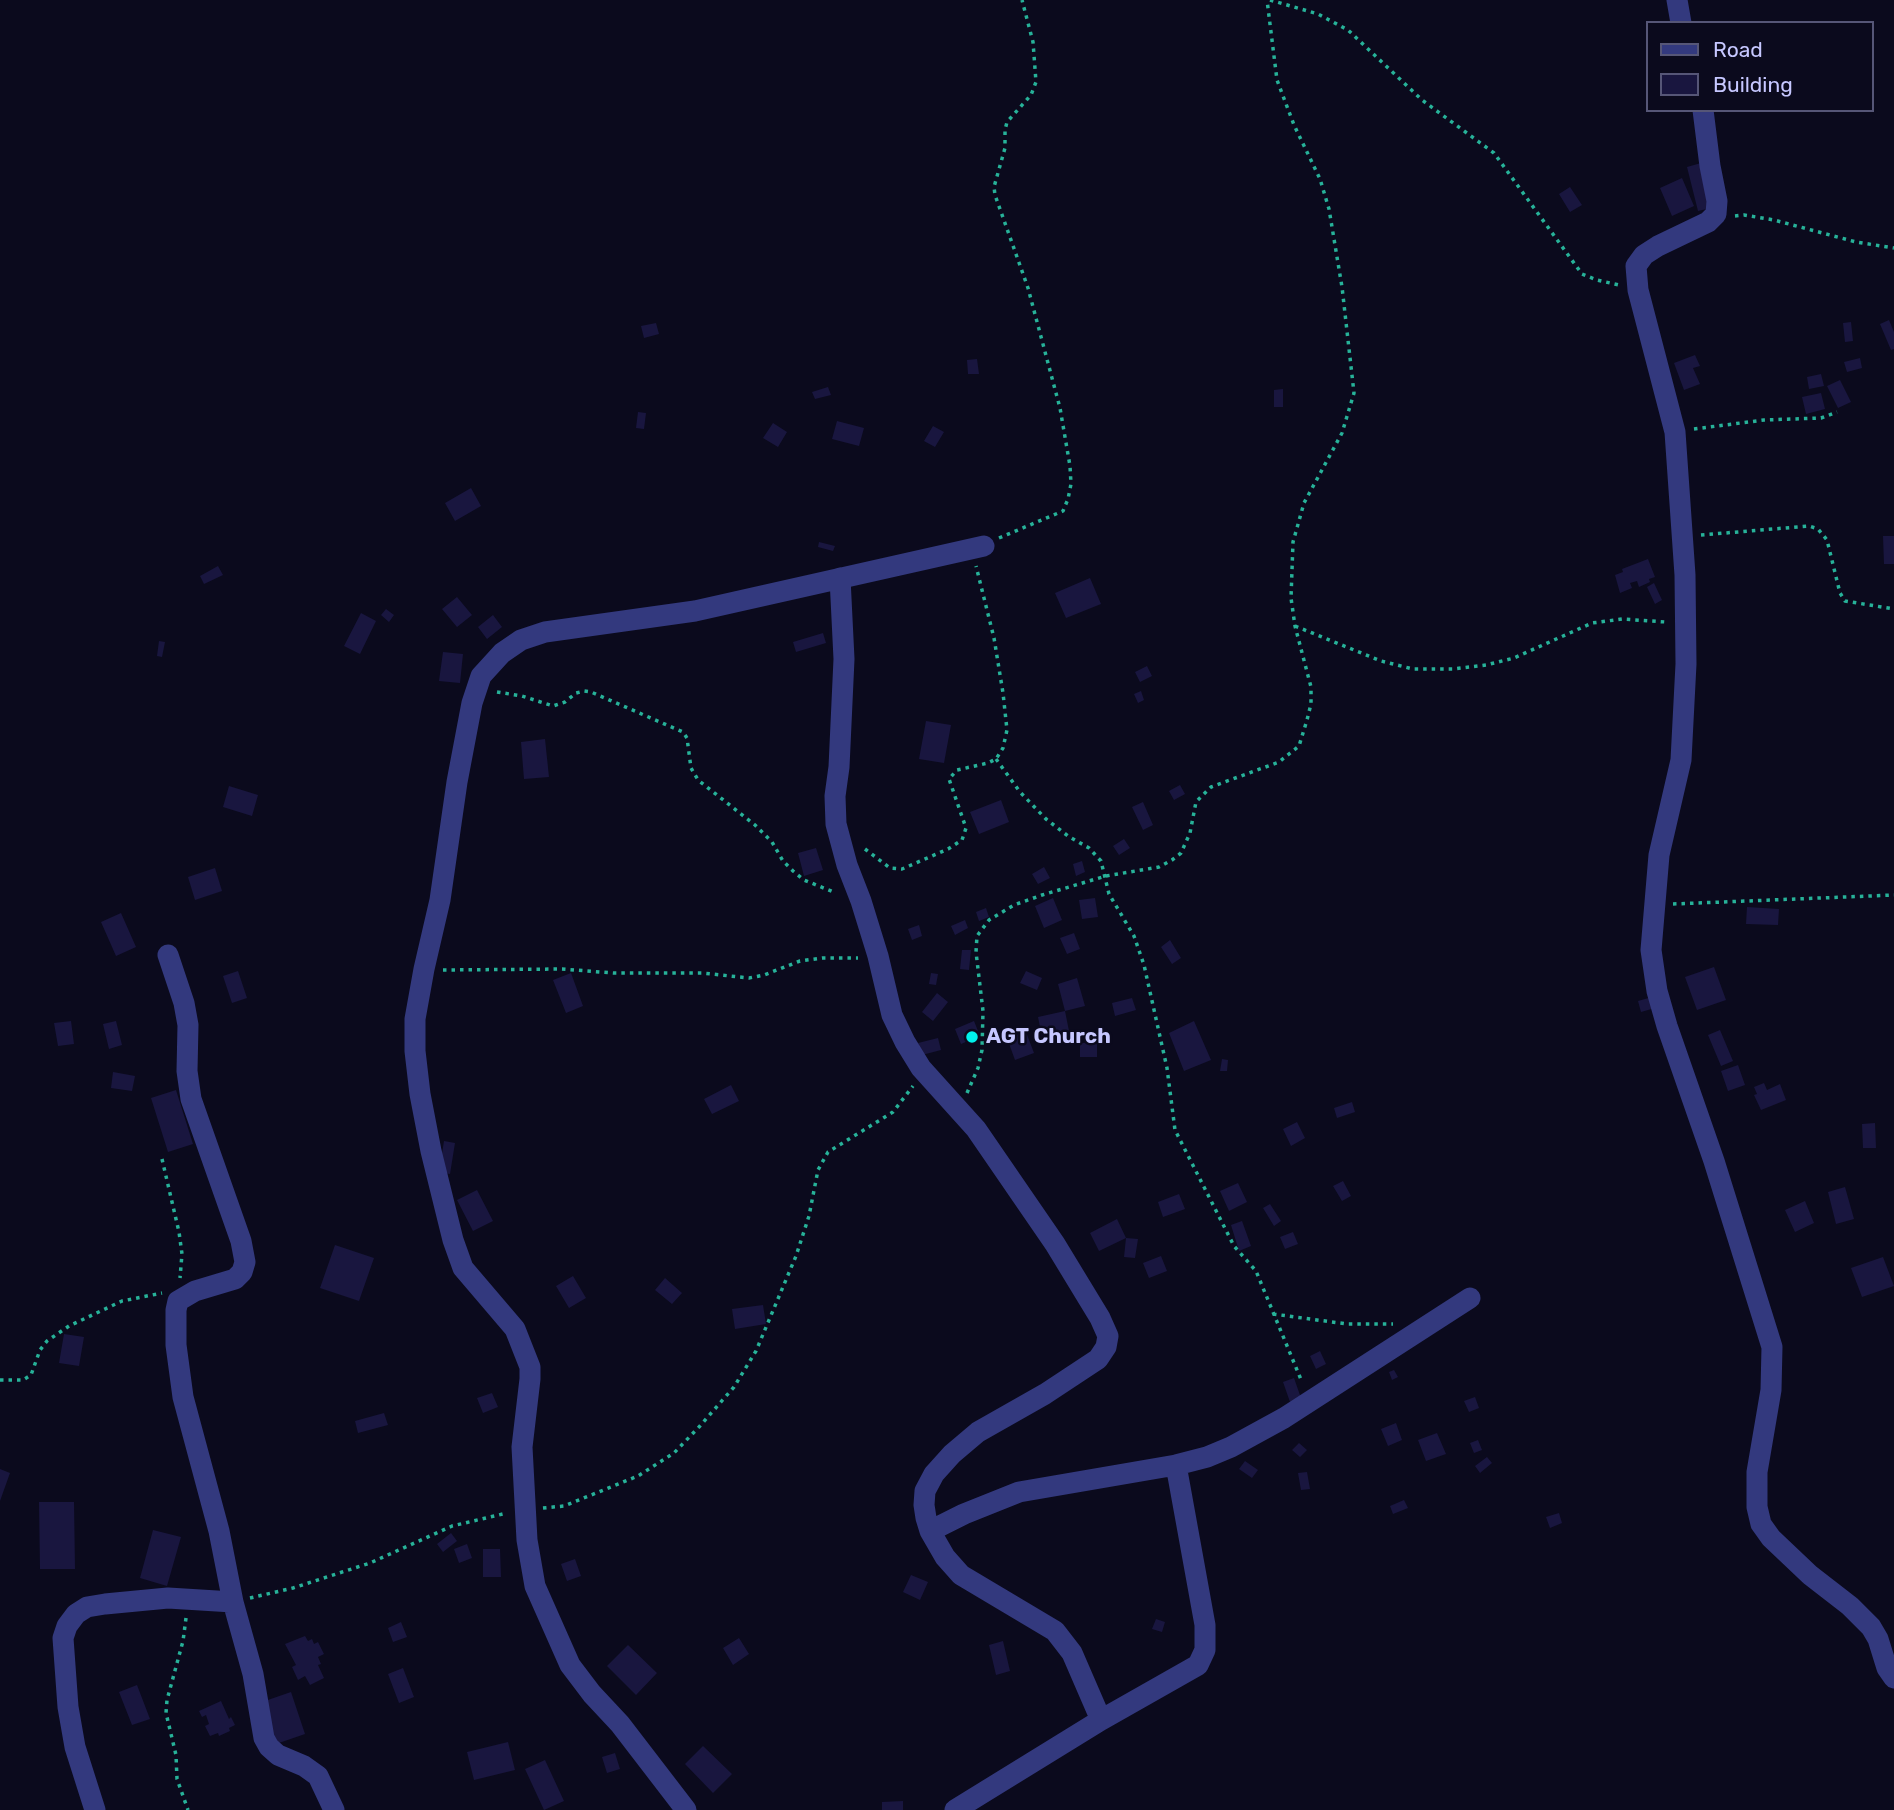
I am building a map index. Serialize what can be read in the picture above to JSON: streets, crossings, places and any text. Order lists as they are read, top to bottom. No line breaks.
{"places":["AGT Church"],"legend":["Road","Building"]}
